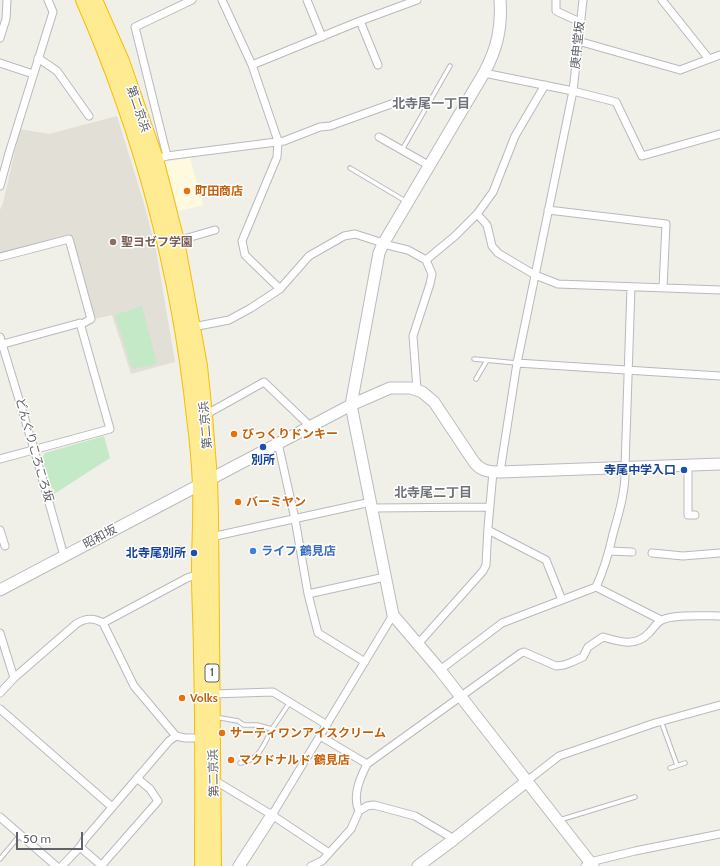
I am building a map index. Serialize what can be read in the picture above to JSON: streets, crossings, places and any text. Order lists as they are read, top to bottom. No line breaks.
{"streets":{"highway":["第二京浜","1"],"street":["庚申堂坂","どんぐりころころ坂","昭和坂"]},"crossings":[["第二京浜","昭和坂"],["どんぐりころころ坂","昭和坂"]],"districts":["北寺尾一丁目","北寺尾二丁目"],"places":["町田商店","聖ヨゼフ学園","びっくりドンキー","別所","寺尾中学入口","バーミヤン","ライフ 鶴見店","北寺尾別所","Volks","サーティワンアイスクリーム","マクドナルド 鶴見店"],"scale_bar":"50 m"}
